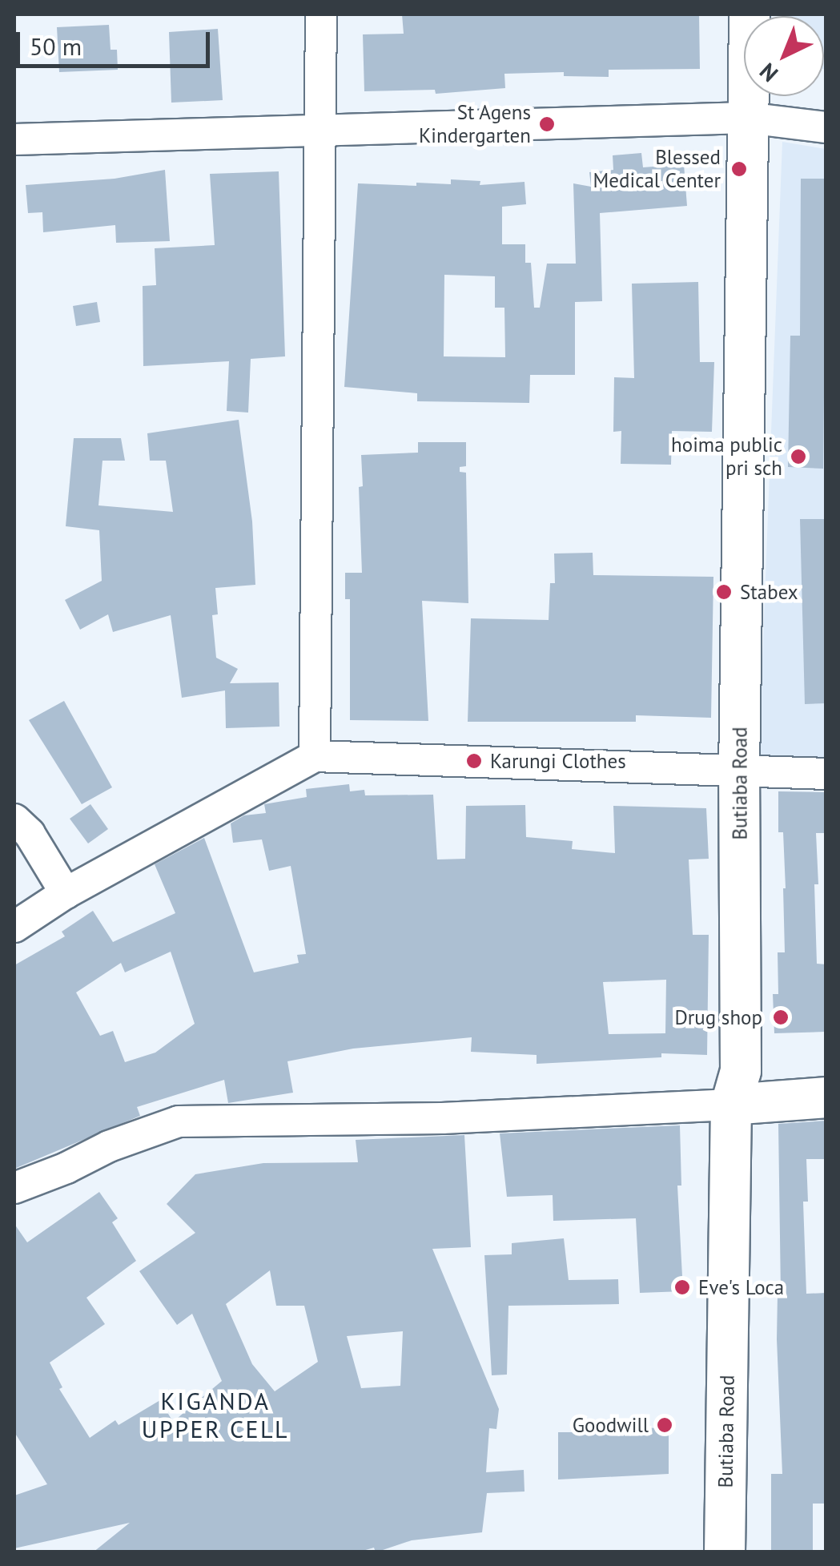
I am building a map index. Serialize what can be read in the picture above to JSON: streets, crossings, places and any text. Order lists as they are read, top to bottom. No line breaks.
{"streets":{"main road":["Butiaba Road"]},"districts":["KIGANDA UPPER CELL"],"places":["St Agens Kindergarten","Blessed Medical Center","hoima public pri sch","Stabex","Karungi Clothes","Drug shop","Eve's Loca","Goodwill"],"scale_bar":"50 m","north":"bottom left"}
